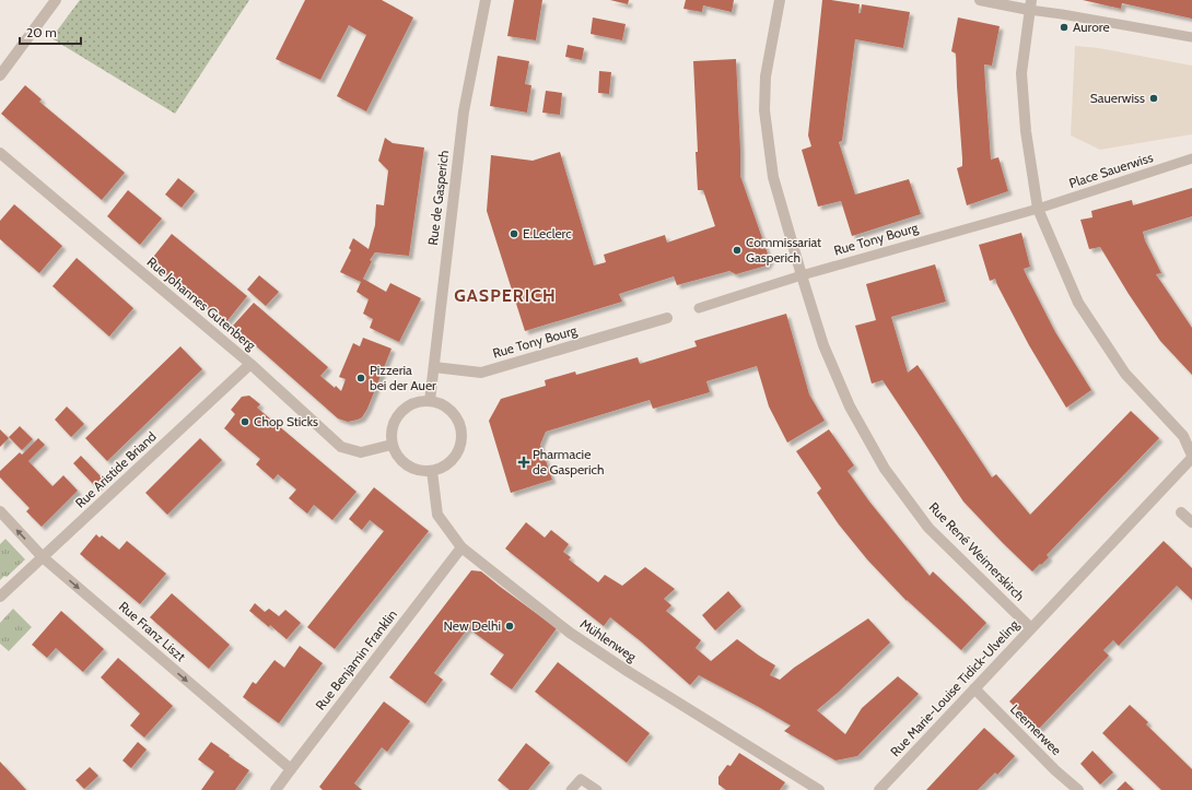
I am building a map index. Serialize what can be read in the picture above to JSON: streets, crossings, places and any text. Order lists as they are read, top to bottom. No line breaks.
{"streets":{"street":["Rue de Gasperich","Rue Tony Bourg","Rue Johannes Gutenberg","Rue Aristide Briand","Rue René Weimerskirch","Rue Franz Liszt","Mühlenweg","Rue Benjamin Franklin","Rue Marie-Louise Tidick-Ulveling","Leemerwee"],"lane":["Place Sauerwiss"]},"crossings":[["Place Sauerwiss","Rue Tony Bourg"],["Rue de Gasperich","Rue Tony Bourg"],["Rue de Gasperich","Rue Johannes Gutenberg"],["Rue de Gasperich","Mühlenweg"],["Rue Tony Bourg","Rue René Weimerskirch"],["Rue Johannes Gutenberg","Rue Aristide Briand"],["Rue Johannes Gutenberg","Mühlenweg"],["Rue Aristide Briand","Rue Franz Liszt"],["Rue René Weimerskirch","Rue Marie-Louise Tidick-Ulveling"],["Rue Franz Liszt","Rue Benjamin Franklin"],["Mühlenweg","Rue Benjamin Franklin"],["Rue Marie-Louise Tidick-Ulveling","Leemerwee"]],"districts":["GASPERICH"],"places":{"other":["Aurore","Sauerwiss","E.Leclerc","Commissariat Gasperich","Pizzeria bei der Auer","Chop Sticks","New Delhi"],"health":["Pharmacie de Gasperich"]},"scale_bar":"20 m"}
